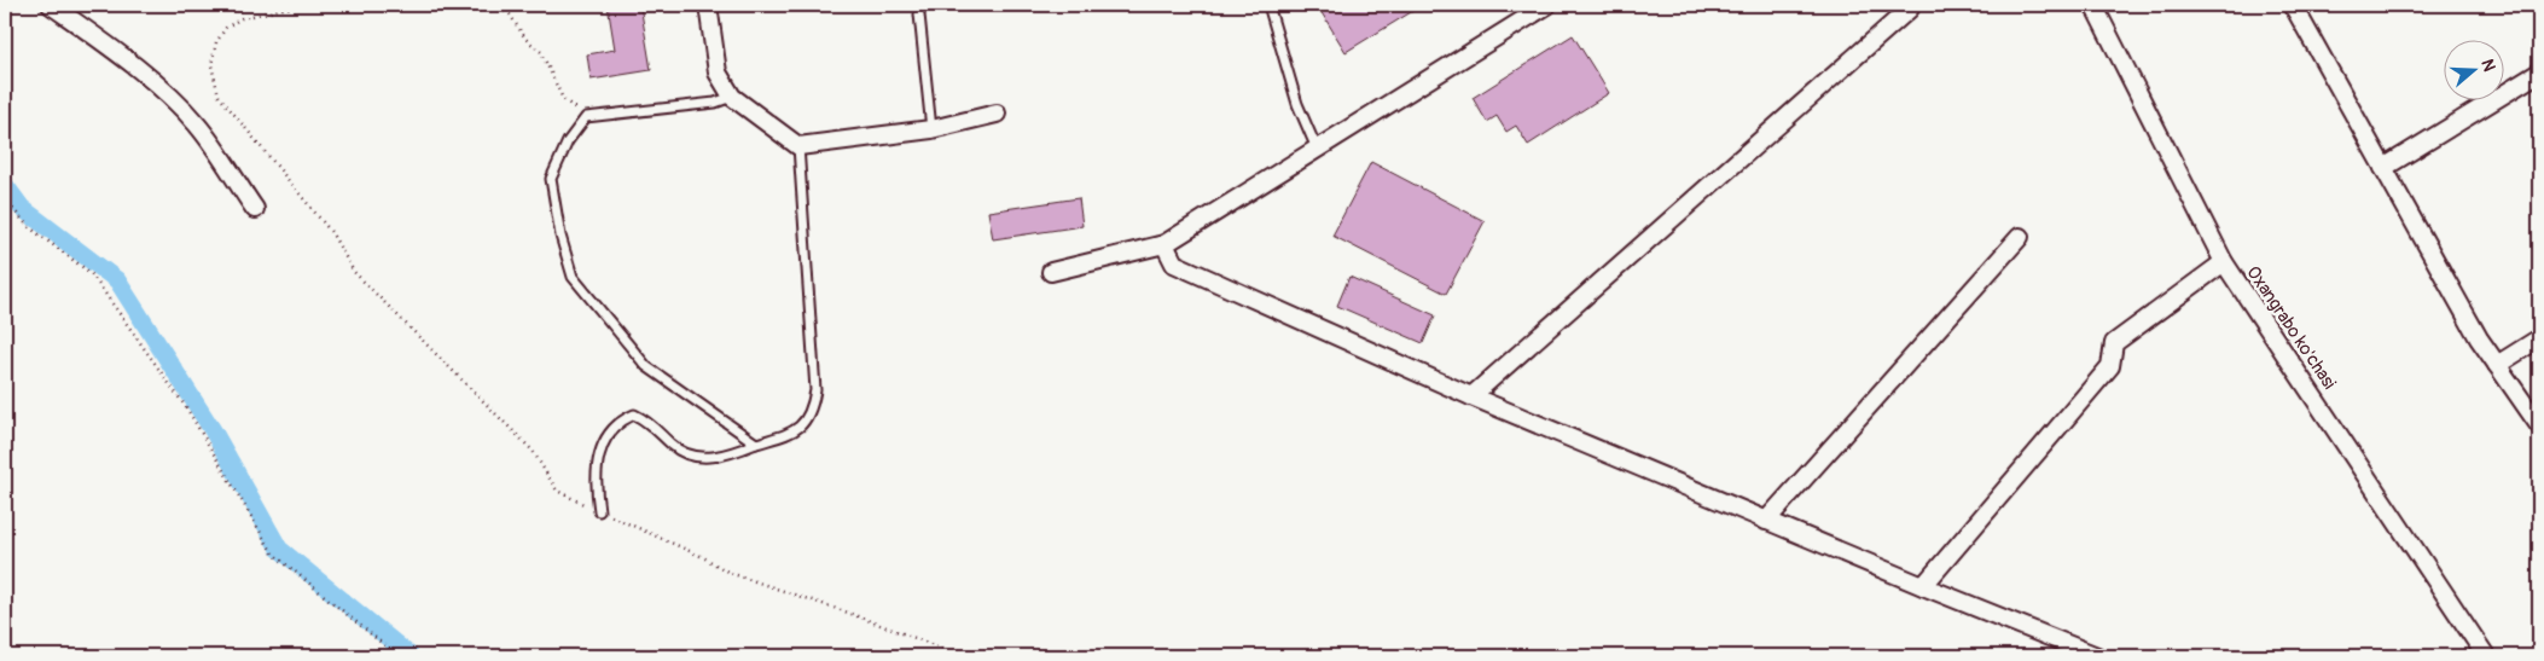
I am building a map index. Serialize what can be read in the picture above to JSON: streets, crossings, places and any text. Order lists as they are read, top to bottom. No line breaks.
{"streets":{"street":["Oxangrabo ko'chasi"]},"north":"right"}
